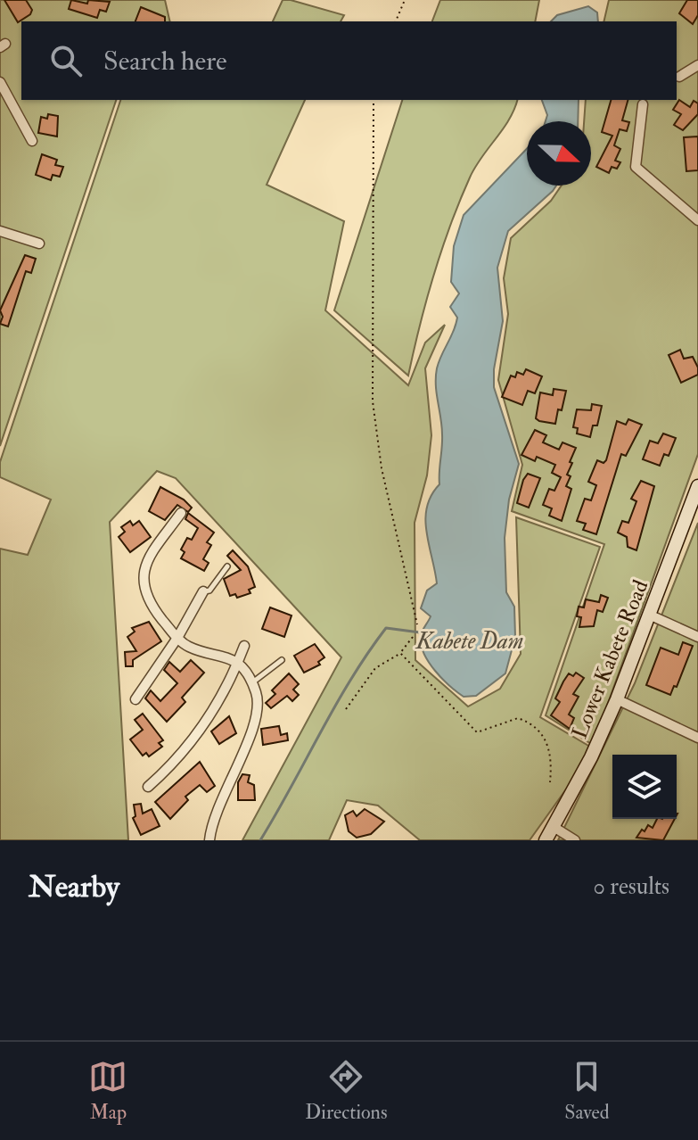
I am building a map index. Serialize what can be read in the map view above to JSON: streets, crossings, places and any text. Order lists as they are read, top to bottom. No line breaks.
{"streets":{"main road":["Lower Kabete Road"]},"water":["Kabete Dam"],"north":"right","page":{"search":"Search here","heading":["Nearby","0 results"],"nav":["Map","Directions","Saved"]}}
